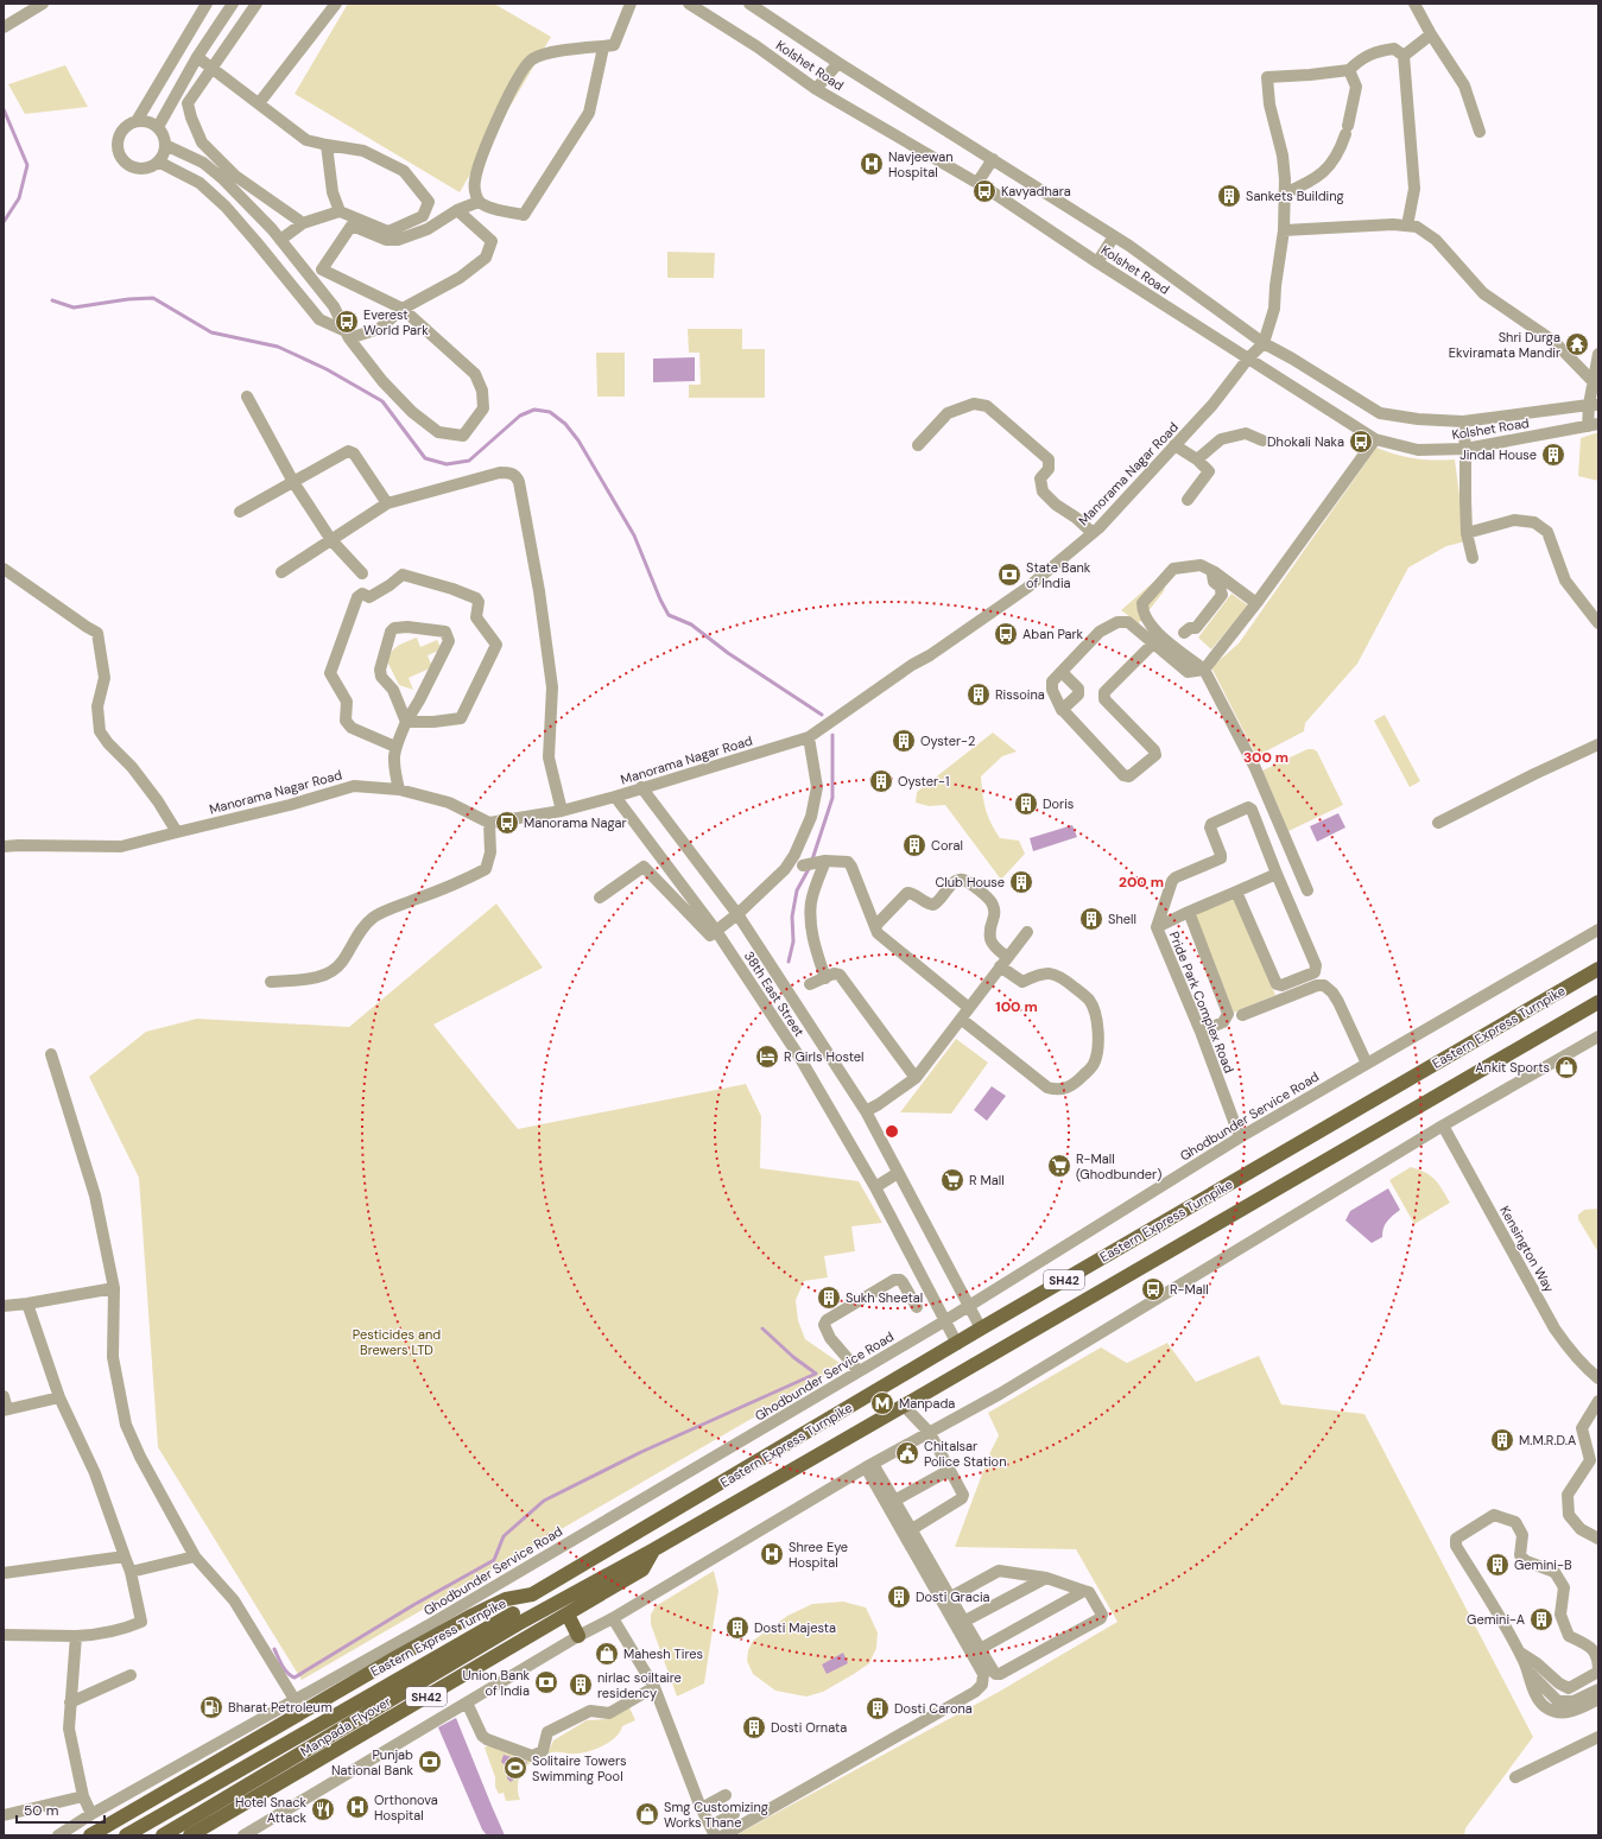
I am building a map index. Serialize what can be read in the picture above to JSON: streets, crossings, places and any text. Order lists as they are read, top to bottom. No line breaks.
{"streets":{"main road":["Eastern Express Turnpike","SH42","Manpada Flyover"],"street":["Kolshet Road","Manorama Nagar Road","38th East Street","Pride Park Complex Road","Ghodbunder Service Road","Kensington Way"]},"crossings":[["Kolshet Road","Manorama Nagar Road"],["Manorama Nagar Road","38th East Street"],["38th East Street","Eastern Express Turnpike"],["38th East Street","Ghodbunder Service Road"],["Pride Park Complex Road","Ghodbunder Service Road"],["Eastern Express Turnpike","Ghodbunder Service Road"],["Eastern Express Turnpike","Manpada Flyover"]],"parks":["Pesticides and Brewers LTD"],"places":{"hospital":["Navjeewan Hospital","Shree Eye Hospital","Orthonova Hospital"],"bus stop":["Kavyadhara","Everest World Park","Dhokali Naka","Aban Park","Manorama Nagar","R-Mall"],"building":["Sankets Building","Jindal House","Rissoina","Oyster-2","Oyster-1","Doris","Coral","Club House","Shell","Sukh Sheetal","M.M.R.D.A","Gemini-B","Dosti Gracia","Gemini-A","Dosti Majesta","nirlac soiltaire residency","Dosti Carona","Dosti Ornata"],"temple":["Shri Durga Ekviramata Mandir"],"bank":["State Bank of India","Union Bank of India","Punjab National Bank"],"hotel":["R Girls Hostel"],"shop":["Ankit Sports","Mahesh Tires","Smg Customizing Works Thane"],"supermarket":["R-Mall (Ghodbunder)","R Mall"],"metro station":["Manpada"],"public building":["Chitalsar Police Station"],"fuel station":["Bharat Petroleum"],"sports":["Solitaire Towers Swimming Pool"],"restaurant":["Hotel Snack Attack"]},"scale_bar":"50 m","rings":["300 m","200 m","100 m"]}
